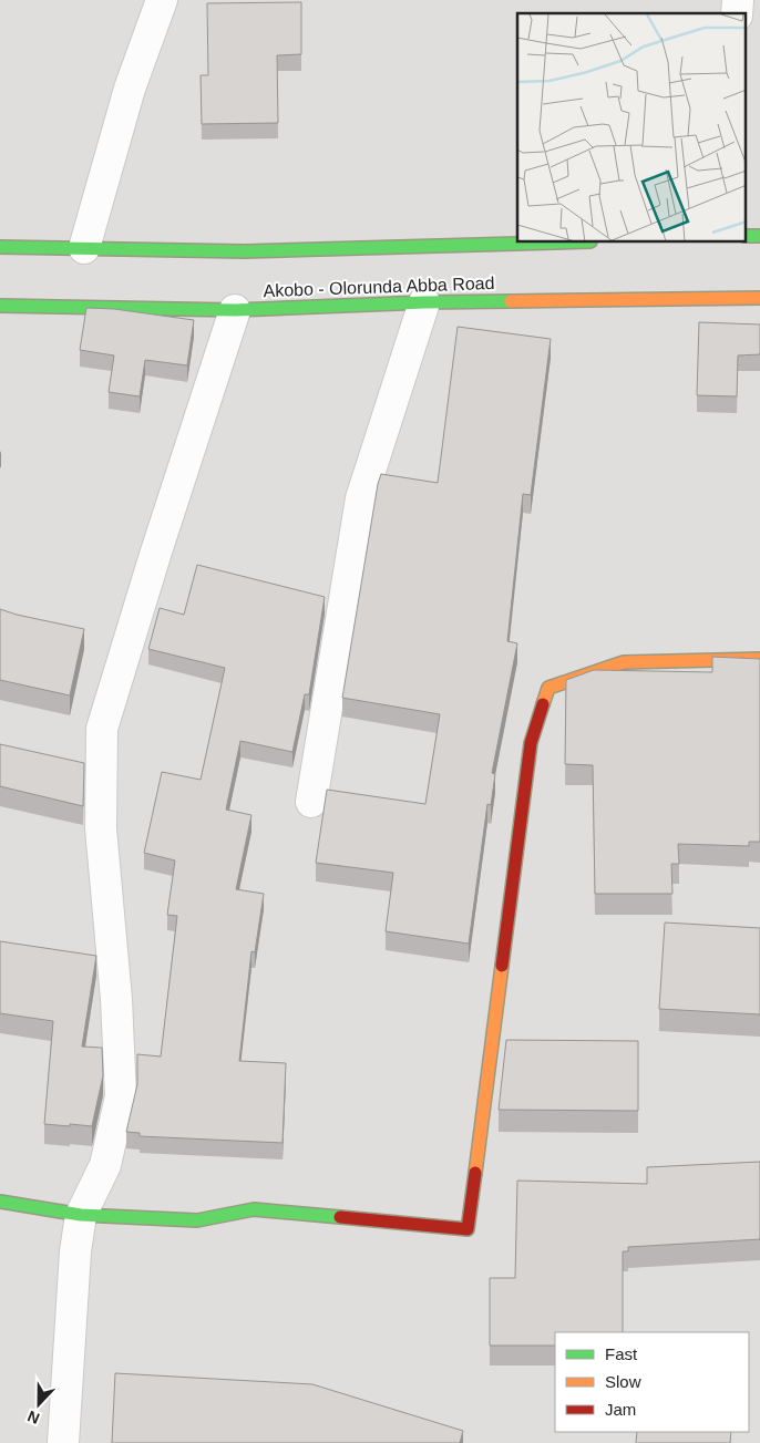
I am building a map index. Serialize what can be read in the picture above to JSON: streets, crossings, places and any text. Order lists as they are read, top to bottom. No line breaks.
{"streets":{"main road":["Akobo - Olorunda Abba Road"]},"legend":["Fast","Slow","Jam"],"north":"bottom"}
